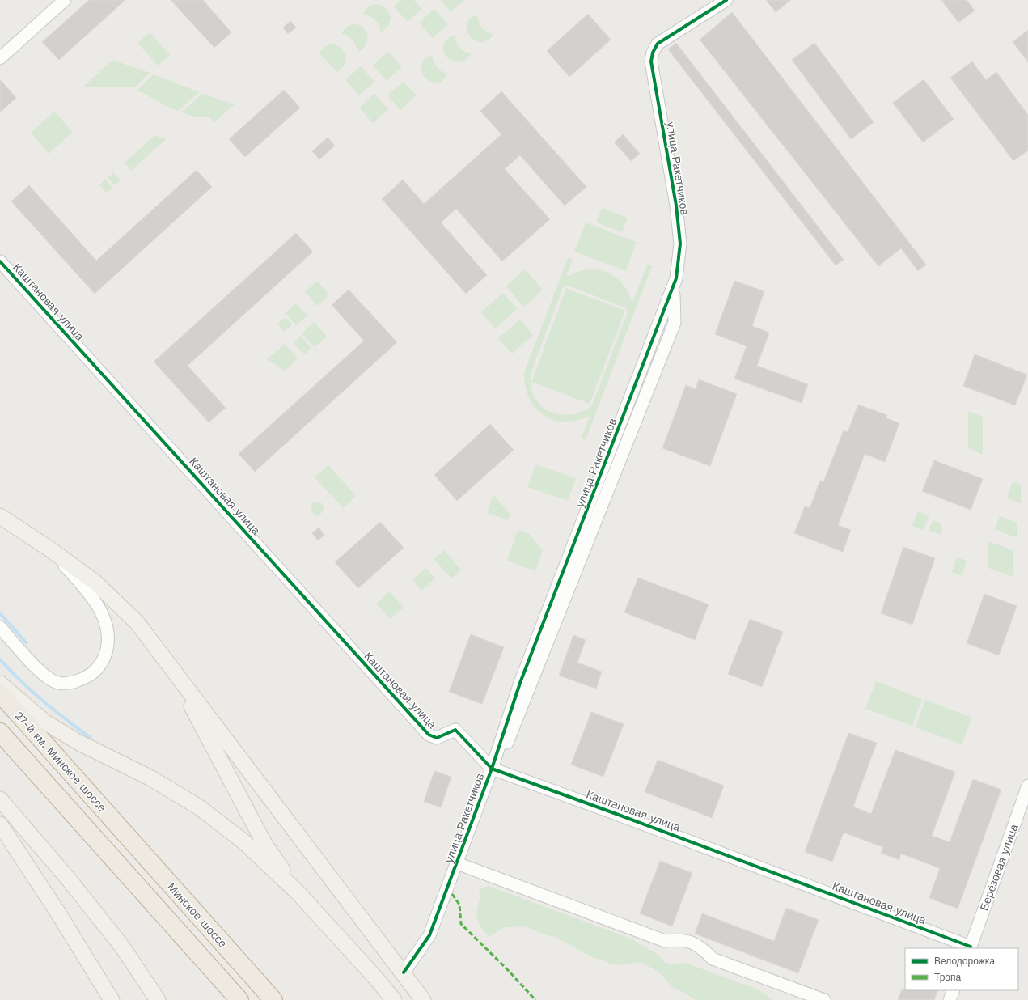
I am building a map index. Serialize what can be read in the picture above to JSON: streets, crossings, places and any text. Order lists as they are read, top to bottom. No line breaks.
{"streets":{"highway":["27-й км, Минское шоссе","Минское шоссе"],"street":["улица Ракетчиков","Каштановая улица","Берёзовая улица"]},"crossings":[["улица Ракетчиков","Каштановая улица"],["Каштановая улица","Берёзовая улица"],["27-й км, Минское шоссе","Минское шоссе"]],"legend":["Велодорожка","Тропа"]}
